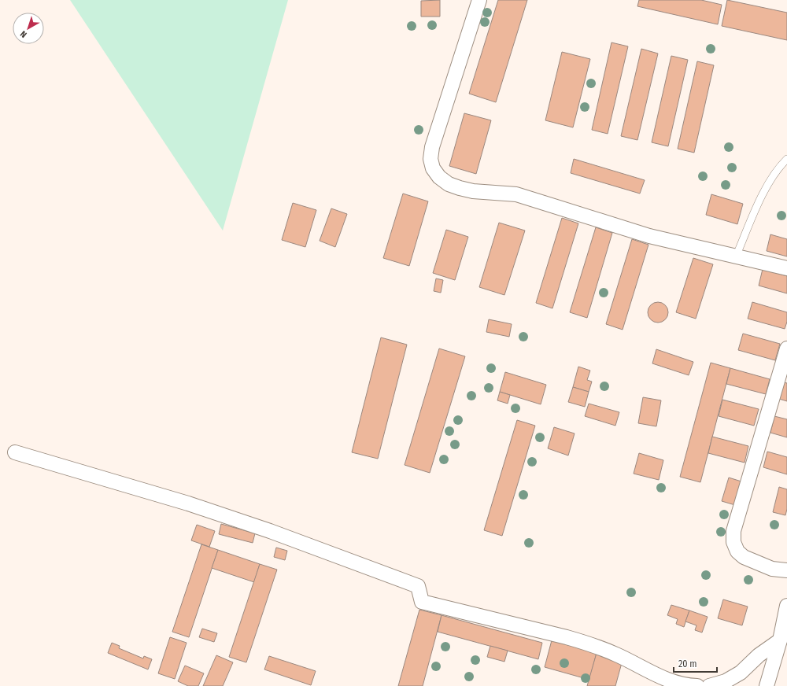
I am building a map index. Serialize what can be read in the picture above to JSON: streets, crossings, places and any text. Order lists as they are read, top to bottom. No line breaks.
{"scale_bar":"20 m","north":"bottom left"}
